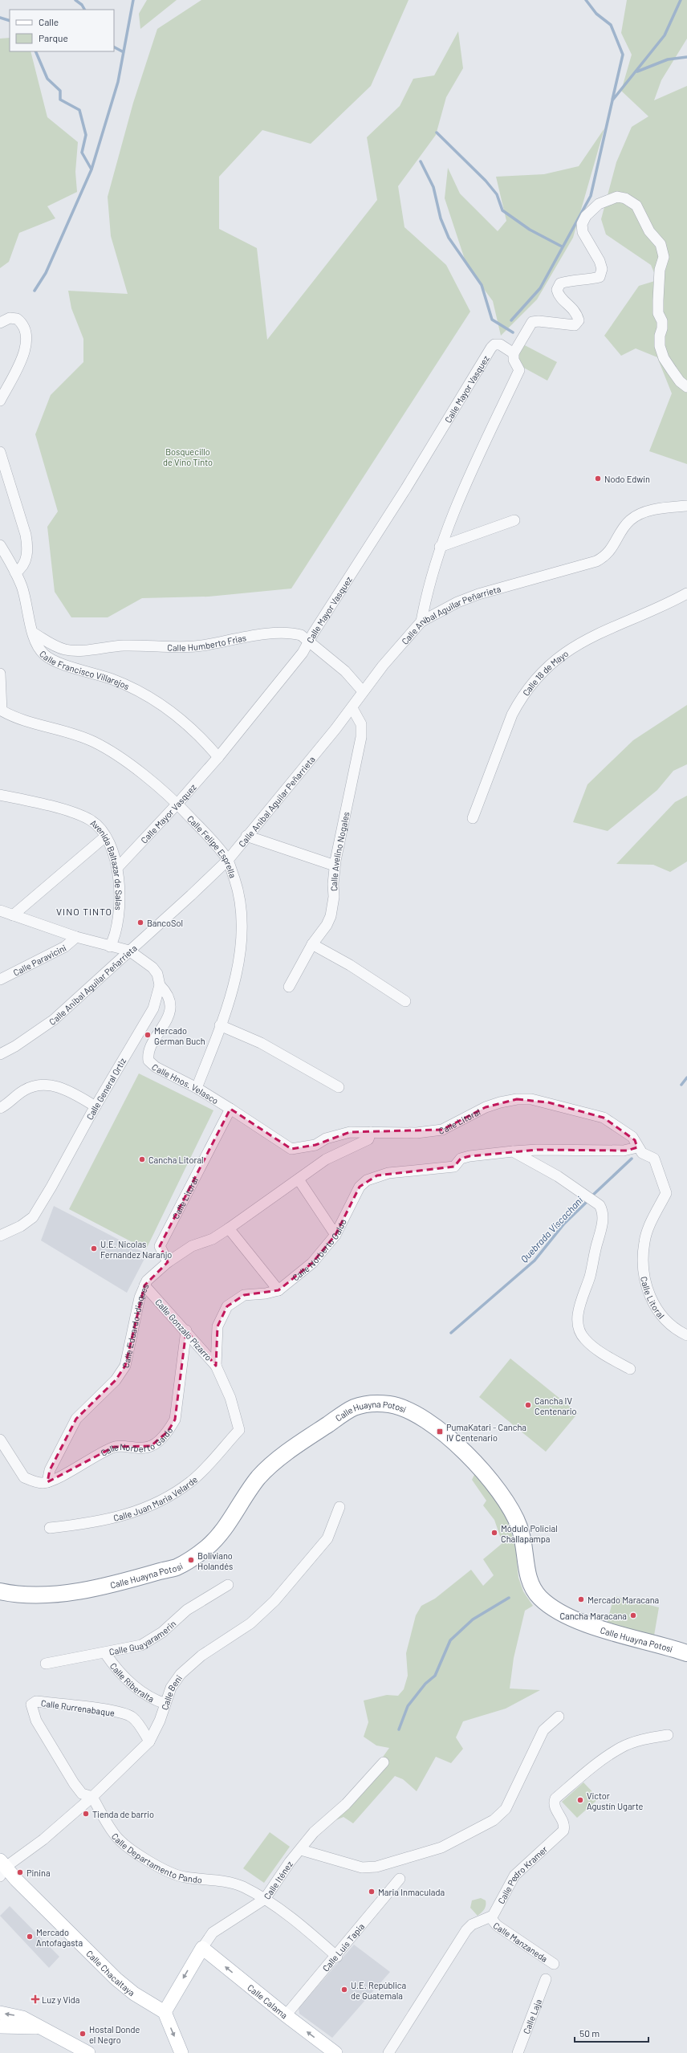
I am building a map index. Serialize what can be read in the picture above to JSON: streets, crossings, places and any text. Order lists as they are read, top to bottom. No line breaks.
{"streets":{"highway":["Calle Huayna Potosí"],"main road":["Calle Iténez","Calle Chacaltaya","Calle Calama"],"street":["Calle Mayor Vasquez","Calle Anibal Aguilar Peñarrieta","Calle Humberto Frias","Calle Francisco Villarejos","Calle 18 de Mayo","Calle Felipe Esprella","Calle Avelino Nogales","Avenida Baltazar de Salas","Calle Paravicini","Calle Hnos. Velasco","Calle General Ortiz","Calle Litoral","Calle Norberto Galdo","Calle Eduardo Idiaques","Calle Gonzalo Pizarro","Calle Juan Maria Velarde","Calle Guayaramerin","Calle Riberalta","Calle Beni","Calle Rurrenabaque","Calle Departamento Pando","Calle Pedro Kramer","Calle Manzaneda","Calle Luis Tapia","Calle Laja"]},"crossings":[["Calle Mayor Vasquez","Calle Humberto Frias"],["Calle Mayor Vasquez","Calle Francisco Villarejos"],["Calle Mayor Vasquez","Calle Felipe Esprella"],["Calle Mayor Vasquez","Avenida Baltazar de Salas"],["Calle Anibal Aguilar Peñarrieta","Calle Humberto Frias"],["Calle Anibal Aguilar Peñarrieta","Calle Felipe Esprella"],["Calle Anibal Aguilar Peñarrieta","Calle Avelino Nogales"],["Calle Humberto Frias","Calle Francisco Villarejos"],["Calle Felipe Esprella","Calle Hnos. Velasco"],["Calle Hnos. Velasco","Calle General Ortiz"],["Calle Hnos. Velasco","Calle Litoral"],["Calle Litoral","Calle Eduardo Idiaques"],["Calle Norberto Galdo","Calle Eduardo Idiaques"],["Calle Norberto Galdo","Calle Gonzalo Pizarro"],["Calle Eduardo Idiaques","Calle Gonzalo Pizarro"],["Calle Gonzalo Pizarro","Calle Juan Maria Velarde"],["Calle Guayaramerin","Calle Riberalta"],["Calle Riberalta","Calle Beni"],["Calle Beni","Calle Rurrenabaque"],["Calle Beni","Calle Departamento Pando"],["Calle Beni","Calle Chacaltaya"],["Calle Rurrenabaque","Calle Departamento Pando"],["Calle Departamento Pando","Calle Iténez"],["Calle Departamento Pando","Calle Luis Tapia"],["Calle Pedro Kramer","Calle Manzaneda"],["Calle Iténez","Calle Chacaltaya"],["Calle Iténez","Calle Calama"],["Calle Luis Tapia","Calle Calama"]],"one_way":["Calle Calama"],"districts":["VINO TINTO"],"water":["Quebrada Viscachani"],"parks":["Bosquecillo de Vino Tinto"],"places":{"other":["Nodo Edwin","BancoSol","Mercado German Buch","Cancha Litoral","U.E. Nicolas Fernandez Naranjo","Cancha IV Centenario","Módulo Policial Challapampa","Boliviano Holandés","Mercado Maracana","Cancha Maracana","Victor Agustín Ugarte","Tienda de barrio","Pinina","Maria Inmaculada","Mercado Antofagasta","U.E. República de Guatemala","Hostal Donde el Negro"],"transit":["PumaKatari - Cancha IV Centenario"],"health":["Luz y Vida"]},"legend":["Calle","Parque"],"scale_bar":"50 m"}
